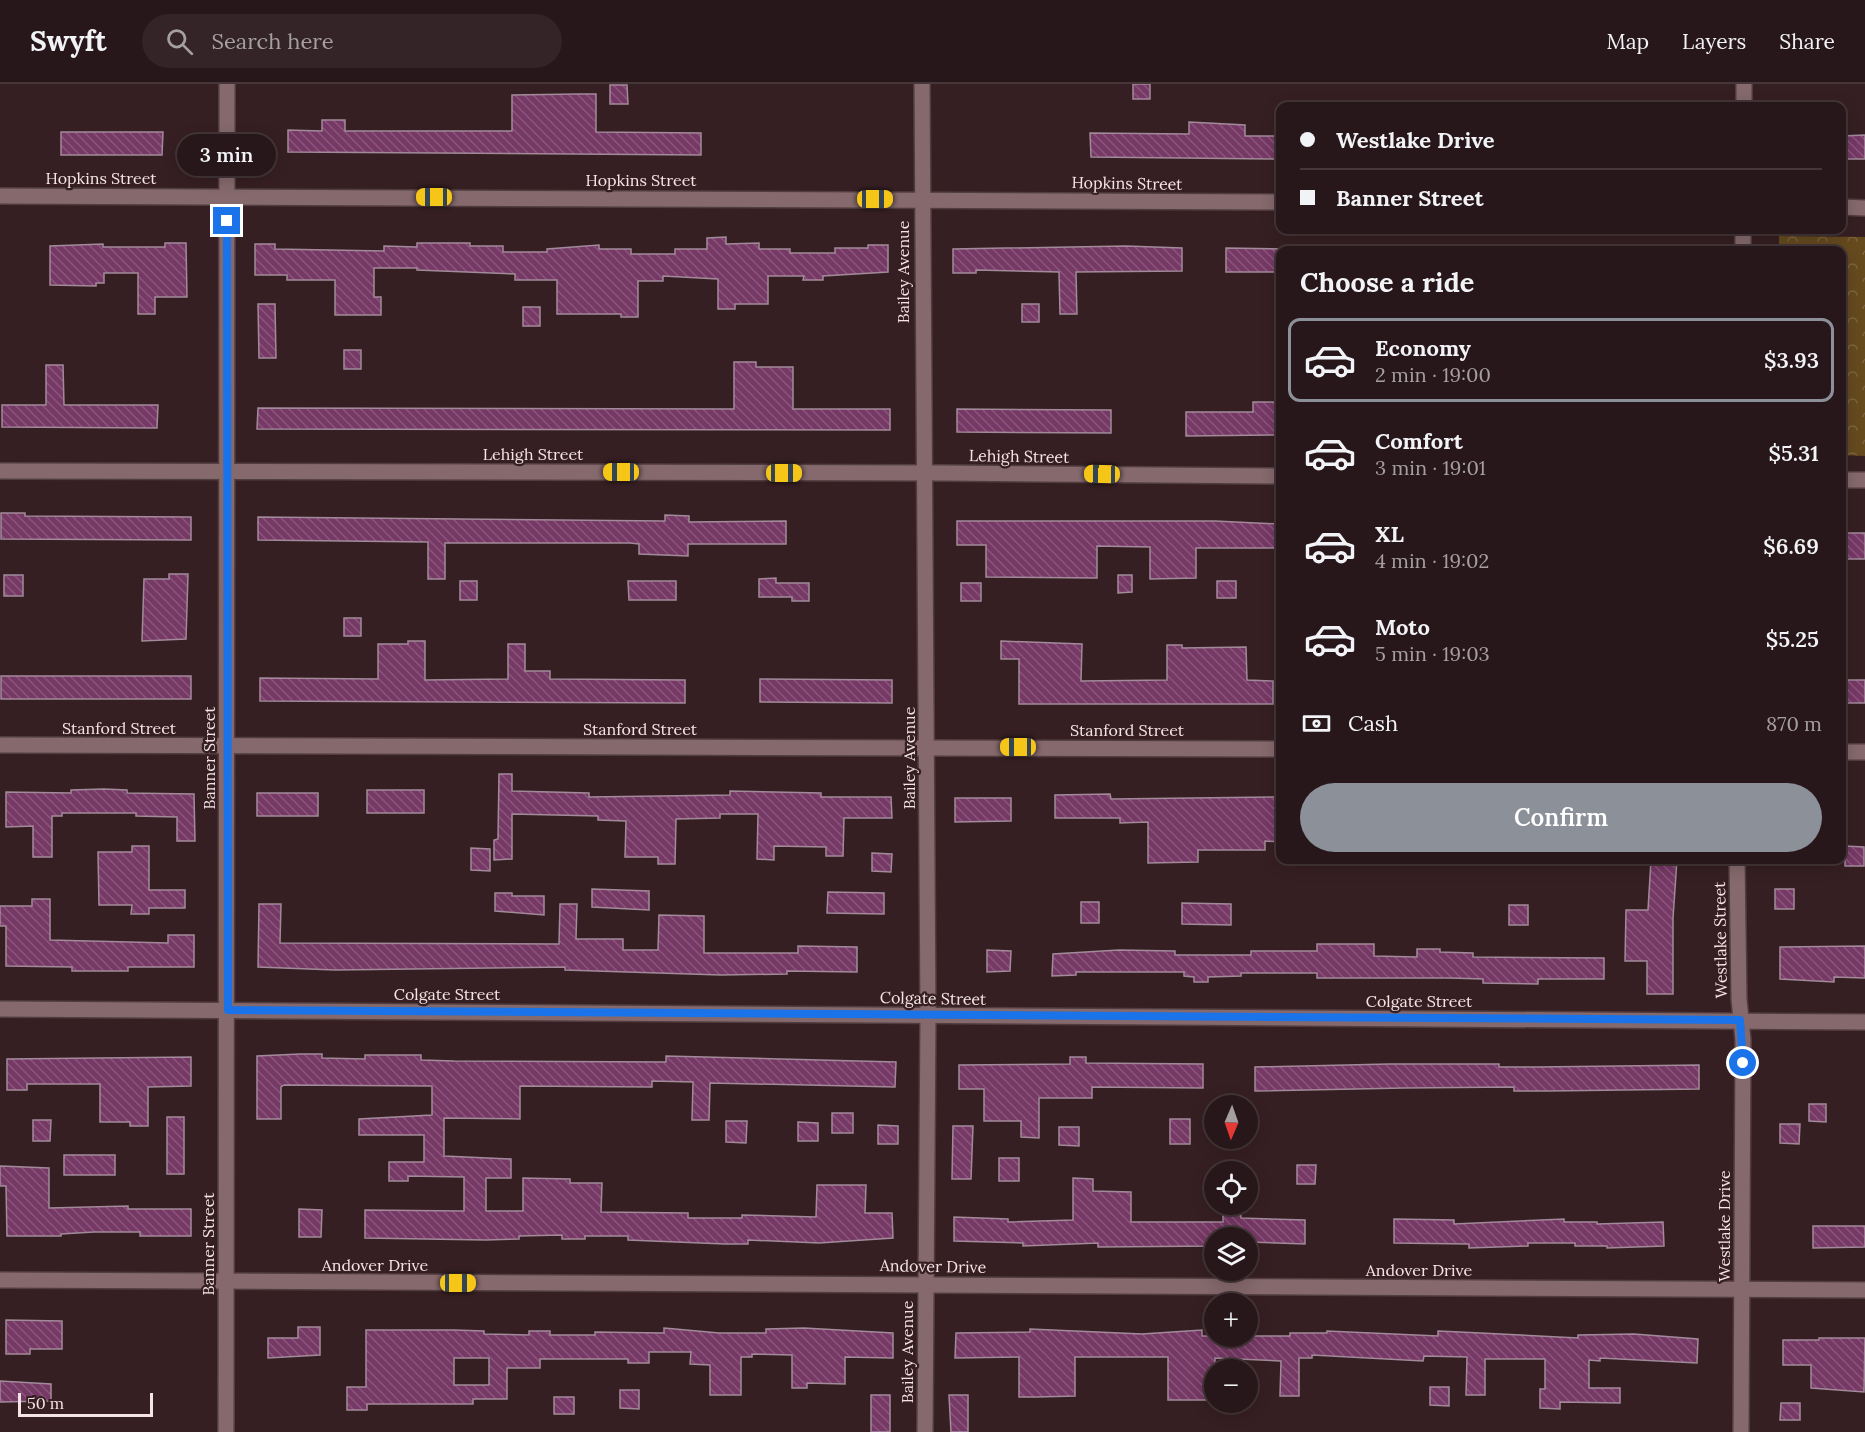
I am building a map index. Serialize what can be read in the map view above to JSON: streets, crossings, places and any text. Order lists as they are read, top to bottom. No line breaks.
{"streets":{"street":["Hopkins Street","Bailey Avenue","Lehigh Street","Stanford Street","Banner Street","Westlake Street","Colgate Street","Westlake Drive","Andover Drive"]},"crossings":[["Hopkins Street","Bailey Avenue"],["Hopkins Street","Banner Street"],["Bailey Avenue","Lehigh Street"],["Bailey Avenue","Stanford Street"],["Bailey Avenue","Colgate Street"],["Bailey Avenue","Andover Drive"],["Lehigh Street","Banner Street"],["Stanford Street","Banner Street"],["Banner Street","Colgate Street"],["Banner Street","Andover Drive"],["Westlake Street","Colgate Street"],["Westlake Street","Westlake Drive"],["Colgate Street","Westlake Drive"],["Westlake Drive","Andover Drive"]],"scale_bar":"50 m","north":"bottom","page":{"header":"Swyft","search":"Search here","nav":["Map","Layers","Share"],"banner":["Westlake Drive","Banner Street"],"bubble":"3 min","heading":"Choose a ride","list":[{"name":"Economy","note":"2 min · 19:00","value":"$3.93"},{"name":"Comfort","note":"3 min · 19:01","value":"$5.31"},{"name":"XL","note":"4 min · 19:02","value":"$6.69"},{"name":"Moto","note":"5 min · 19:03","value":"$5.25"}],"pay":["Cash","870 m"],"buttons":"Confirm","map_buttons":["+","−"],"scale":"50 m"}}
